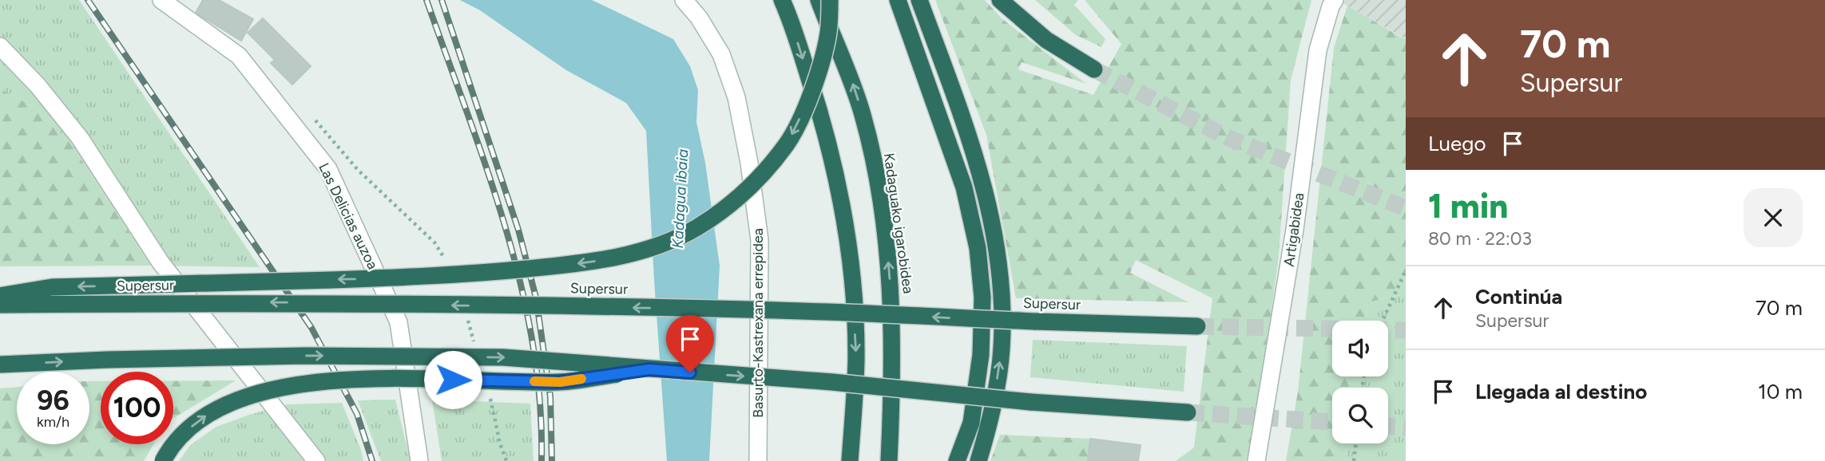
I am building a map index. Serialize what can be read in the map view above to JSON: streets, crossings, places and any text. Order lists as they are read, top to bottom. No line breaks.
{"streets":{"highway":["Kadaguako igarobidea","Supersur"],"street":["Las Delicias auzoa","Artigabidea","Basurto-Kastrexana errepidea"]},"water":["Kadagua ibaia"],"page":{"turn":["70 m","Supersur"],"then":"Luego","heading":["1 min","80 m · 22:03"],"list":[{"name":"Continúa","note":"Supersur","value":"70 m"},{"name":"Llegada al destino","value":"10 m"}],"speed":"96 km/h","limit":"100"}}
